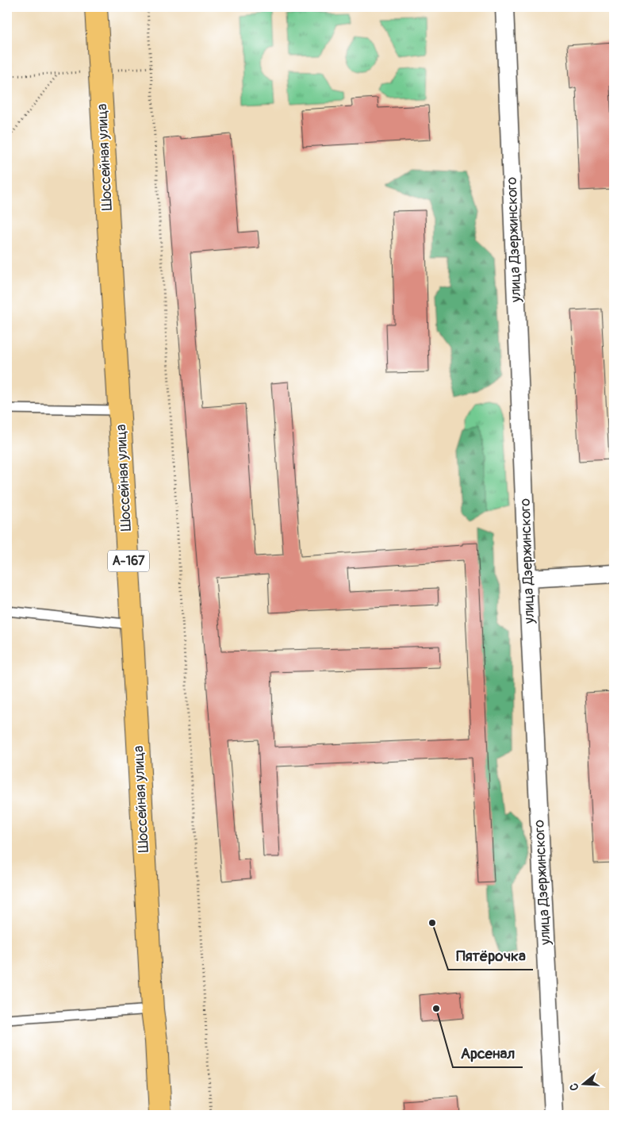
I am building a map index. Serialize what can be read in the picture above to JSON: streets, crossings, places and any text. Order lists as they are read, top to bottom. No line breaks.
{"streets":{"highway":["Шоссейная улица","А-167"],"street":["улица Дзержинского"]},"places":["Пятёрочка","Арсенал"],"north":"left"}
